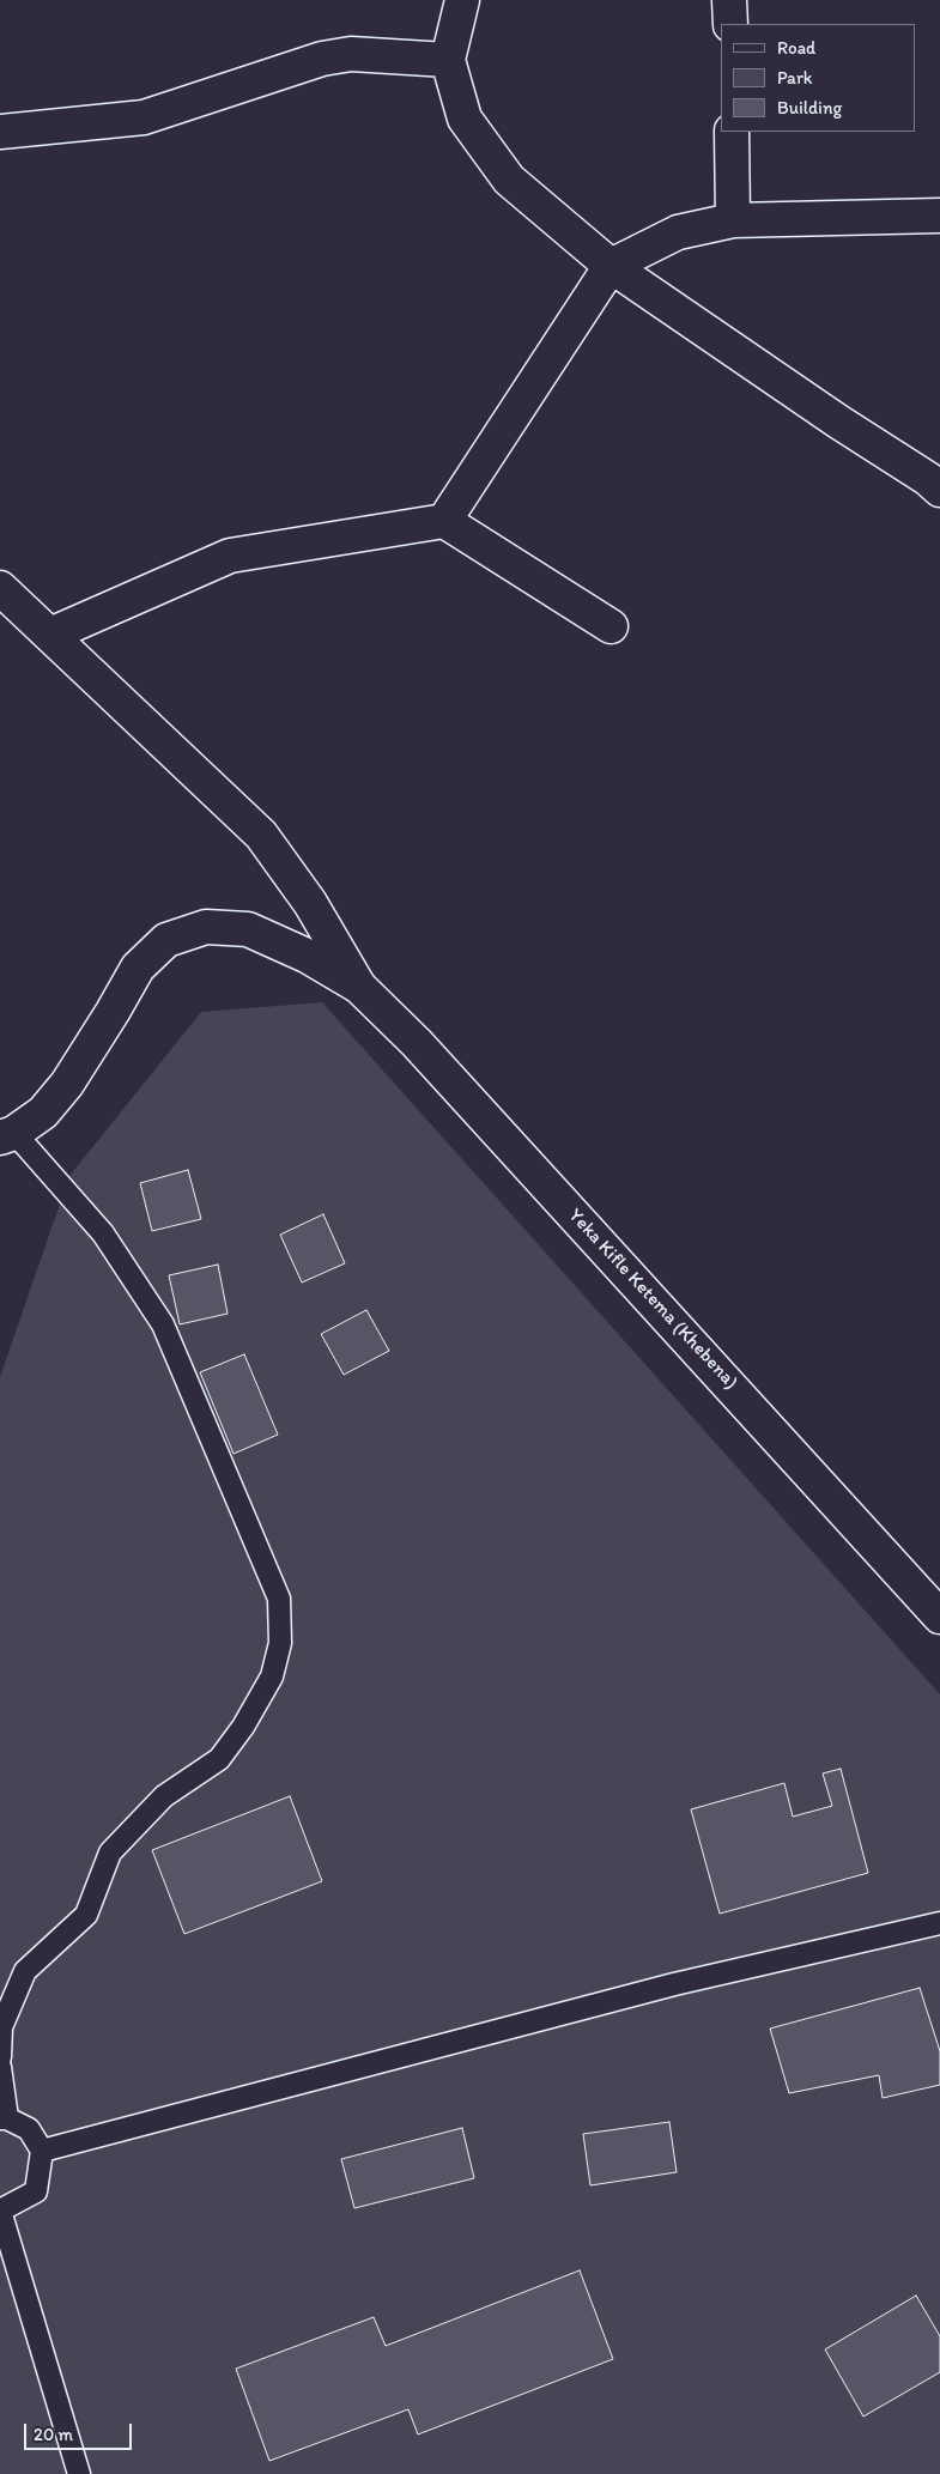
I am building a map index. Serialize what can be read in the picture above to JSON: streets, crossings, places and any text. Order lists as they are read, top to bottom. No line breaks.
{"streets":{"street":["Yeka Kifle Ketema (Khebena)"]},"legend":["Road","Park","Building"],"scale_bar":"20 m"}
